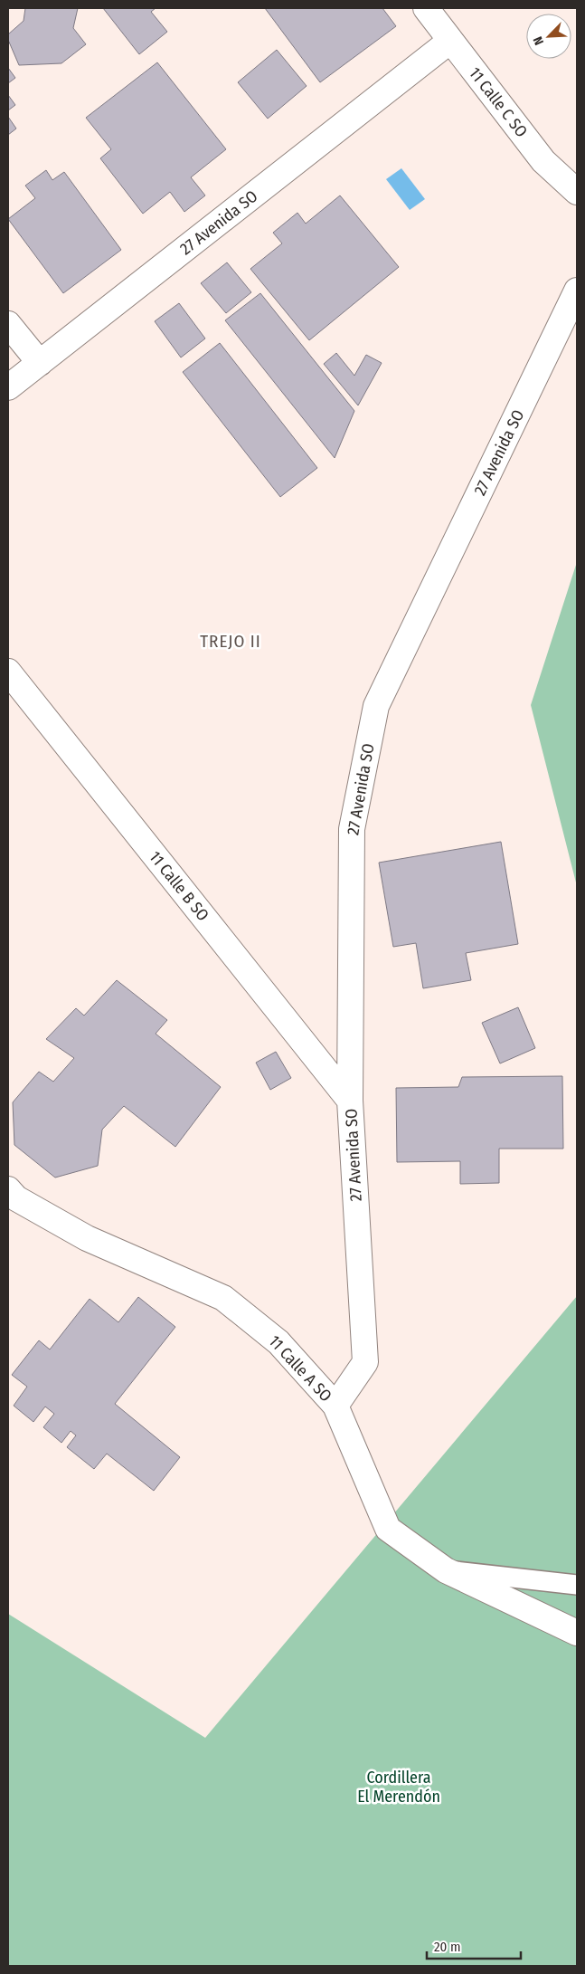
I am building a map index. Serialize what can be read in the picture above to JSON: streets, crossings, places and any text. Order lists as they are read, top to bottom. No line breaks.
{"streets":{"street":["11 Calle C SO","27 Avenida SO","11 Calle B SO","11 Calle A SO"]},"crossings":[["11 Calle C SO","27 Avenida SO"],["27 Avenida SO","11 Calle B SO"],["27 Avenida SO","11 Calle A SO"]],"districts":["TREJO II"],"parks":["Cordillera El Merendón"],"scale_bar":"20 m","north":"bottom left"}
